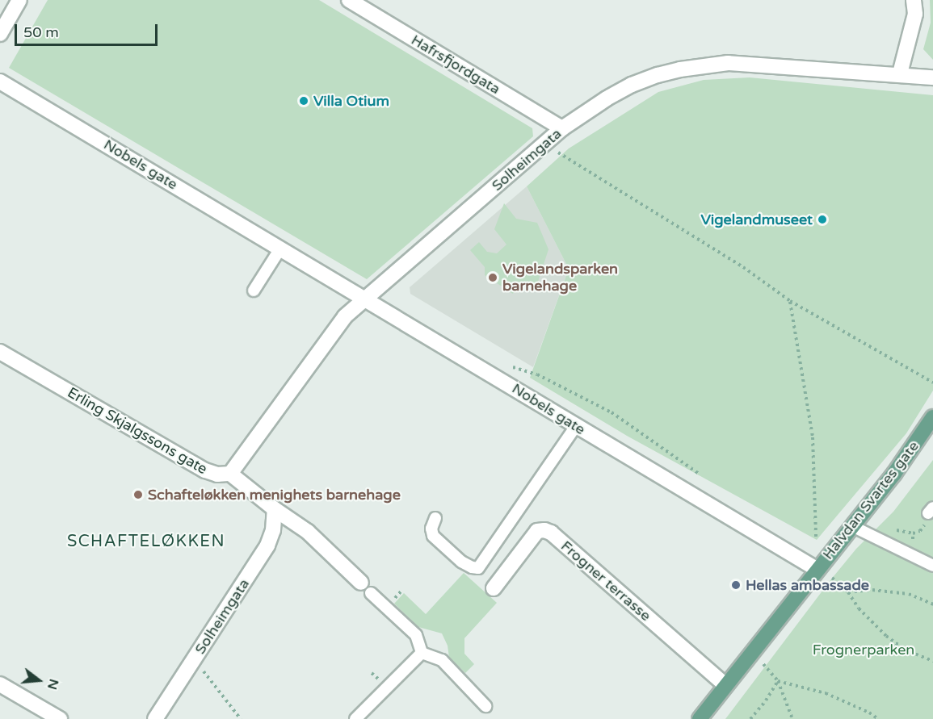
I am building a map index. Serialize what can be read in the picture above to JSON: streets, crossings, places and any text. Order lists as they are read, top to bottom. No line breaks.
{"streets":{"main road":["Halvdan Svartes gate"],"street":["Hafrsfjordgata","Solheimgata","Nobels gate","Erling Skjalgssons gate","Frogner terrasse"]},"crossings":[["Hafrsfjordgata","Solheimgata"],["Solheimgata","Nobels gate"],["Solheimgata","Erling Skjalgssons gate"],["Nobels gate","Halvdan Svartes gate"],["Halvdan Svartes gate","Frogner terrasse"]],"districts":["SCHAFTELØKKEN"],"parks":["Frognerparken"],"places":["Villa Otium","Vigelandmuseet","Vigelandsparken barnehage","Schafteløkken menighets barnehage","Hellas ambassade"],"scale_bar":"50 m","north":"right"}
